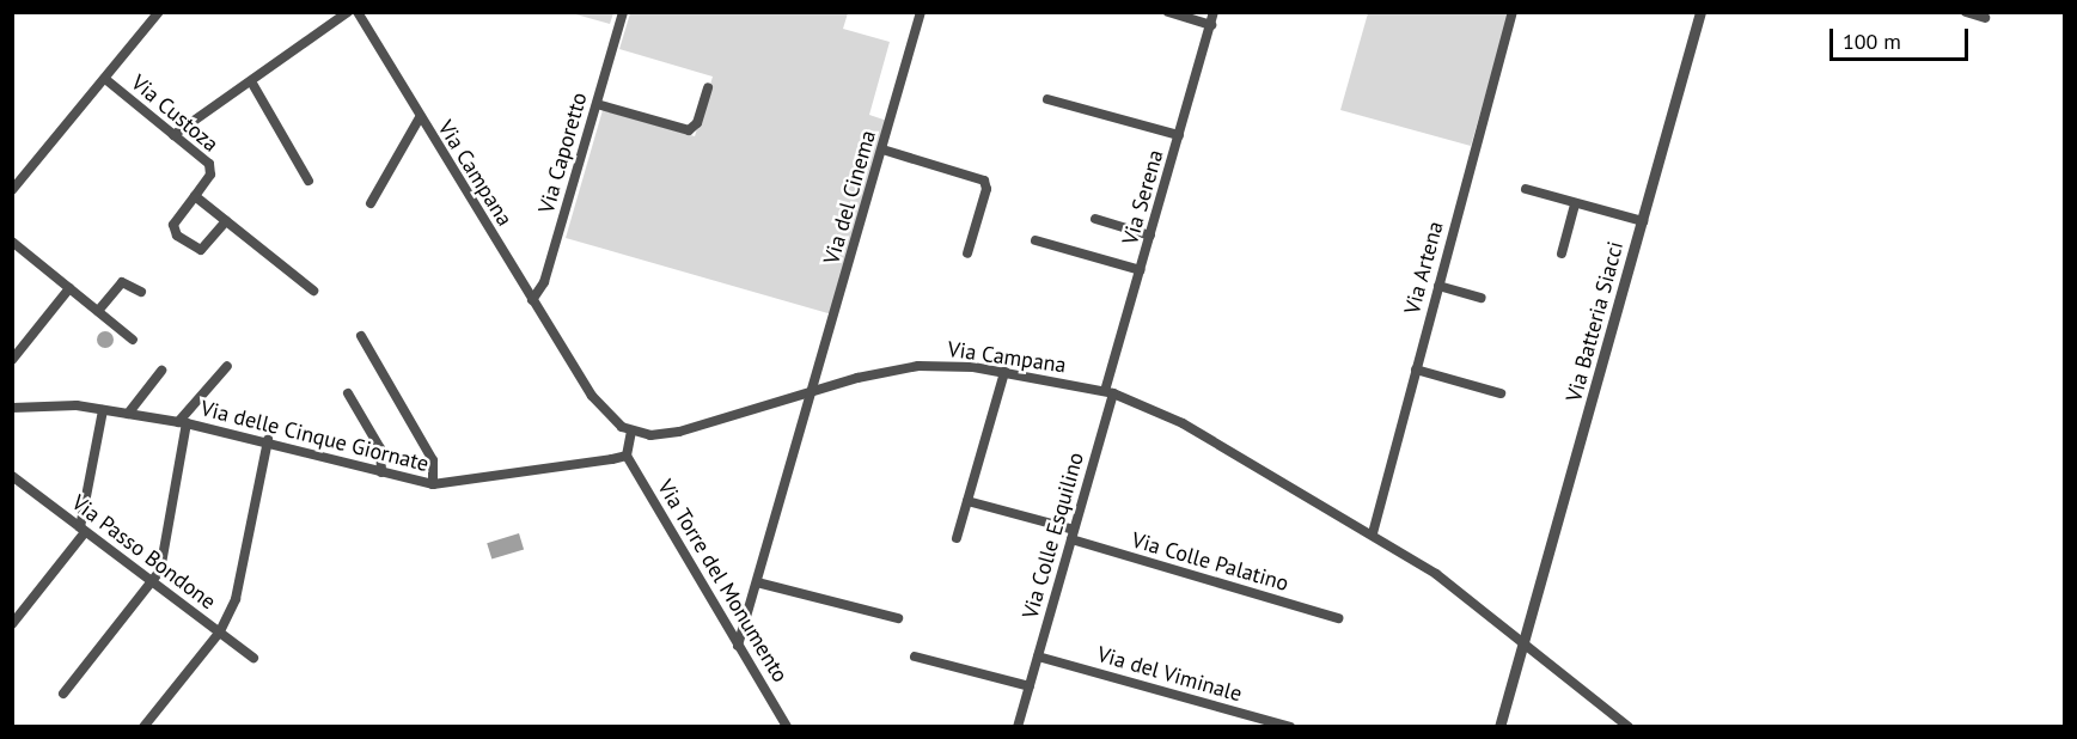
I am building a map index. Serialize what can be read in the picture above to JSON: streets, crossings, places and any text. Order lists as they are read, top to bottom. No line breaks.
{"streets":{"street":["Via Custoza","Via Caporetto","Via Campana","Via del Cinema","Via Serena","Via Artena","Via Batteria Siacci","Via delle Cinque Giornate","Via Colle Esquilino","Via Passo Bondone","Via Colle Palatino","Via Torre del Monumento","Via del Viminale"]},"crossings":[["Via Caporetto","Via Campana"],["Via Campana","Via del Cinema"],["Via Campana","Via Serena"],["Via Campana","Via Artena"],["Via Campana","Via Batteria Siacci"],["Via Campana","Via Colle Esquilino"],["Via del Cinema","Via Torre del Monumento"],["Via Serena","Via Colle Esquilino"],["Via delle Cinque Giornate","Via Torre del Monumento"],["Via Colle Esquilino","Via Colle Palatino"],["Via Colle Esquilino","Via del Viminale"]],"scale_bar":"100 m"}
